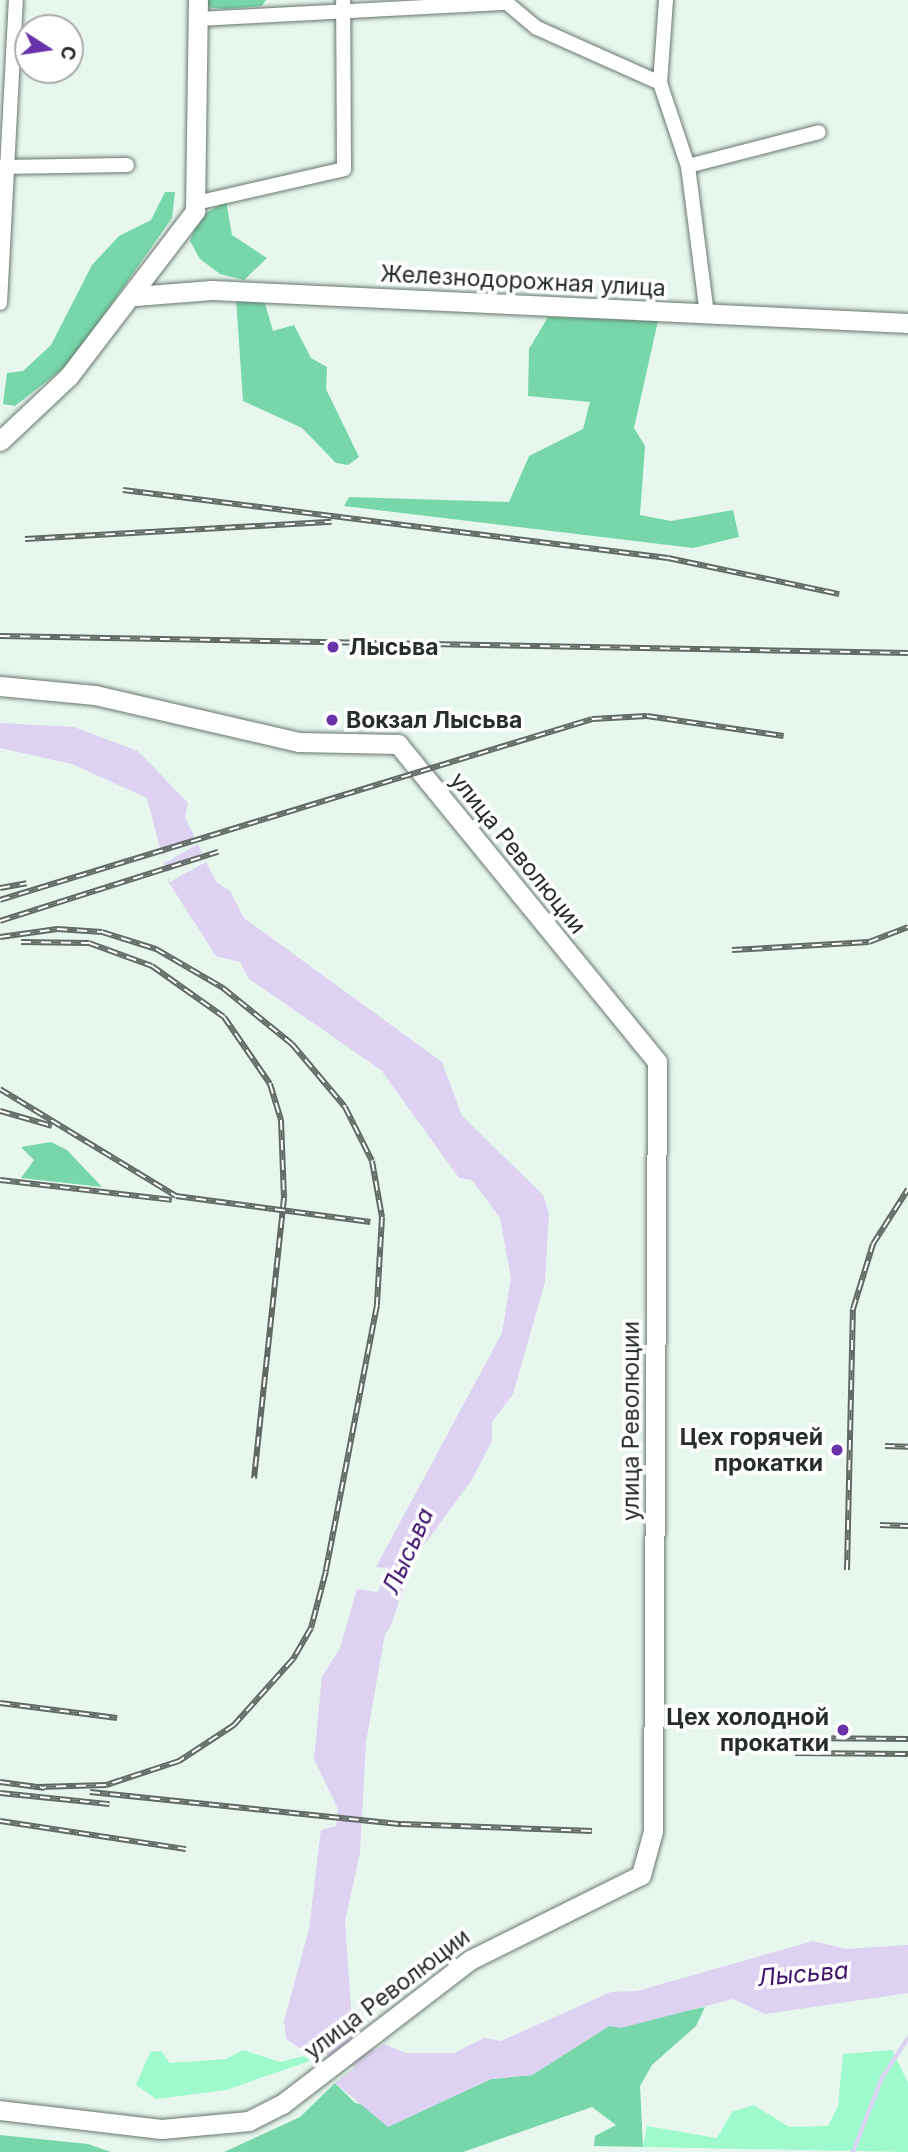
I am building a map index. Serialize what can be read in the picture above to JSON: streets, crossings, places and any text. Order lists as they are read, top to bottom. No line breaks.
{"streets":{"street":["Железнодорожная улица","улица Революции"]},"water":["Лысьва"],"places":["Лысьва","Вокзал Лысьва","Цех горячей прокатки","Цех холодной прокатки"],"north":"right"}
